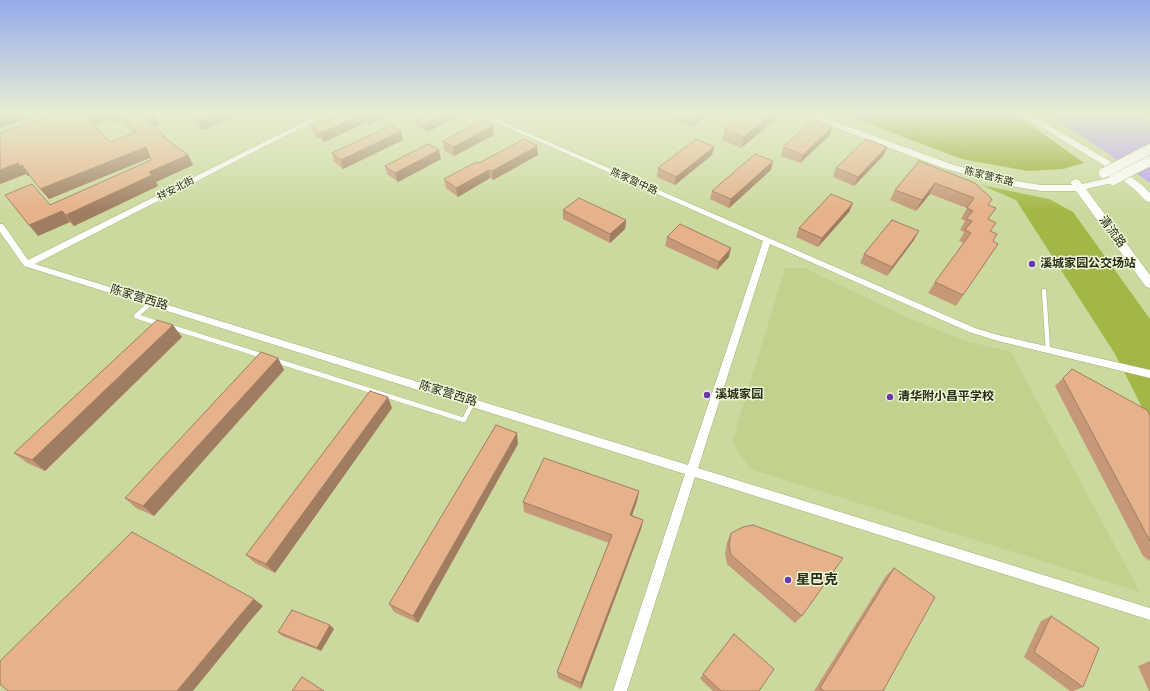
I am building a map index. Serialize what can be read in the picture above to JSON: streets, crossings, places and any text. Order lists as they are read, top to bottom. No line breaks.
{"streets":{"street":["陈家营东路","陈家营中路","祥安北街","清流路","陈家营西路"]},"crossings":[["陈家营东路","清流路"],["祥安北街","陈家营西路"]],"places":["溪城家园公交场站","溪城家园","清华附小昌平学校","星巴克"]}
